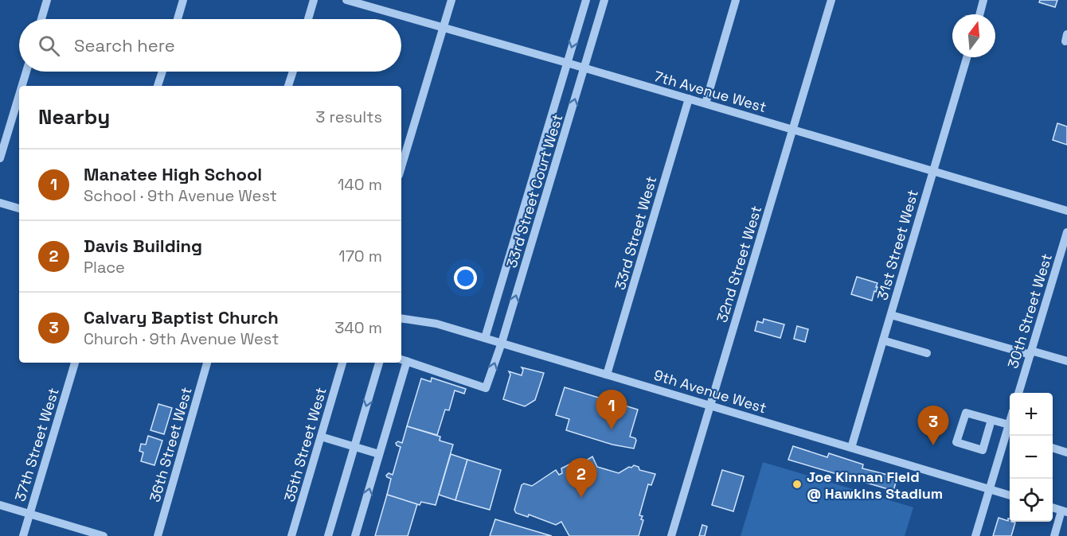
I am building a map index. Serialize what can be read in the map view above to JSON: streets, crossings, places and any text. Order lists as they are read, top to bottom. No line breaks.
{"streets":{"street":["7th Avenue West","33rd Street Court West","33rd Street West","31st Street West","32nd Street West","30th Street West","9th Avenue West","37th Street West","36th Street West","35th Street West"]},"crossings":[["7th Avenue West","33rd Street Court West"],["7th Avenue West","33rd Street West"],["7th Avenue West","31st Street West"],["7th Avenue West","32nd Street West"],["33rd Street Court West","9th Avenue West"],["33rd Street West","9th Avenue West"],["31st Street West","9th Avenue West"],["32nd Street West","9th Avenue West"]],"places":["Joe Kinnan Field @ Hawkins Stadium"],"north":"top","page":{"search":"Search here","heading":["Nearby","3 results"],"list":[{"mark":"1","name":"Manatee High School","note":"School · 9th Avenue West","value":"140 m"},{"mark":"2","name":"Davis Building","note":"Place","value":"170 m"},{"mark":"3","name":"Calvary Baptist Church","note":"Church · 9th Avenue West","value":"340 m"}],"pins":["1","3","2"],"map_buttons":["+","−"]}}
